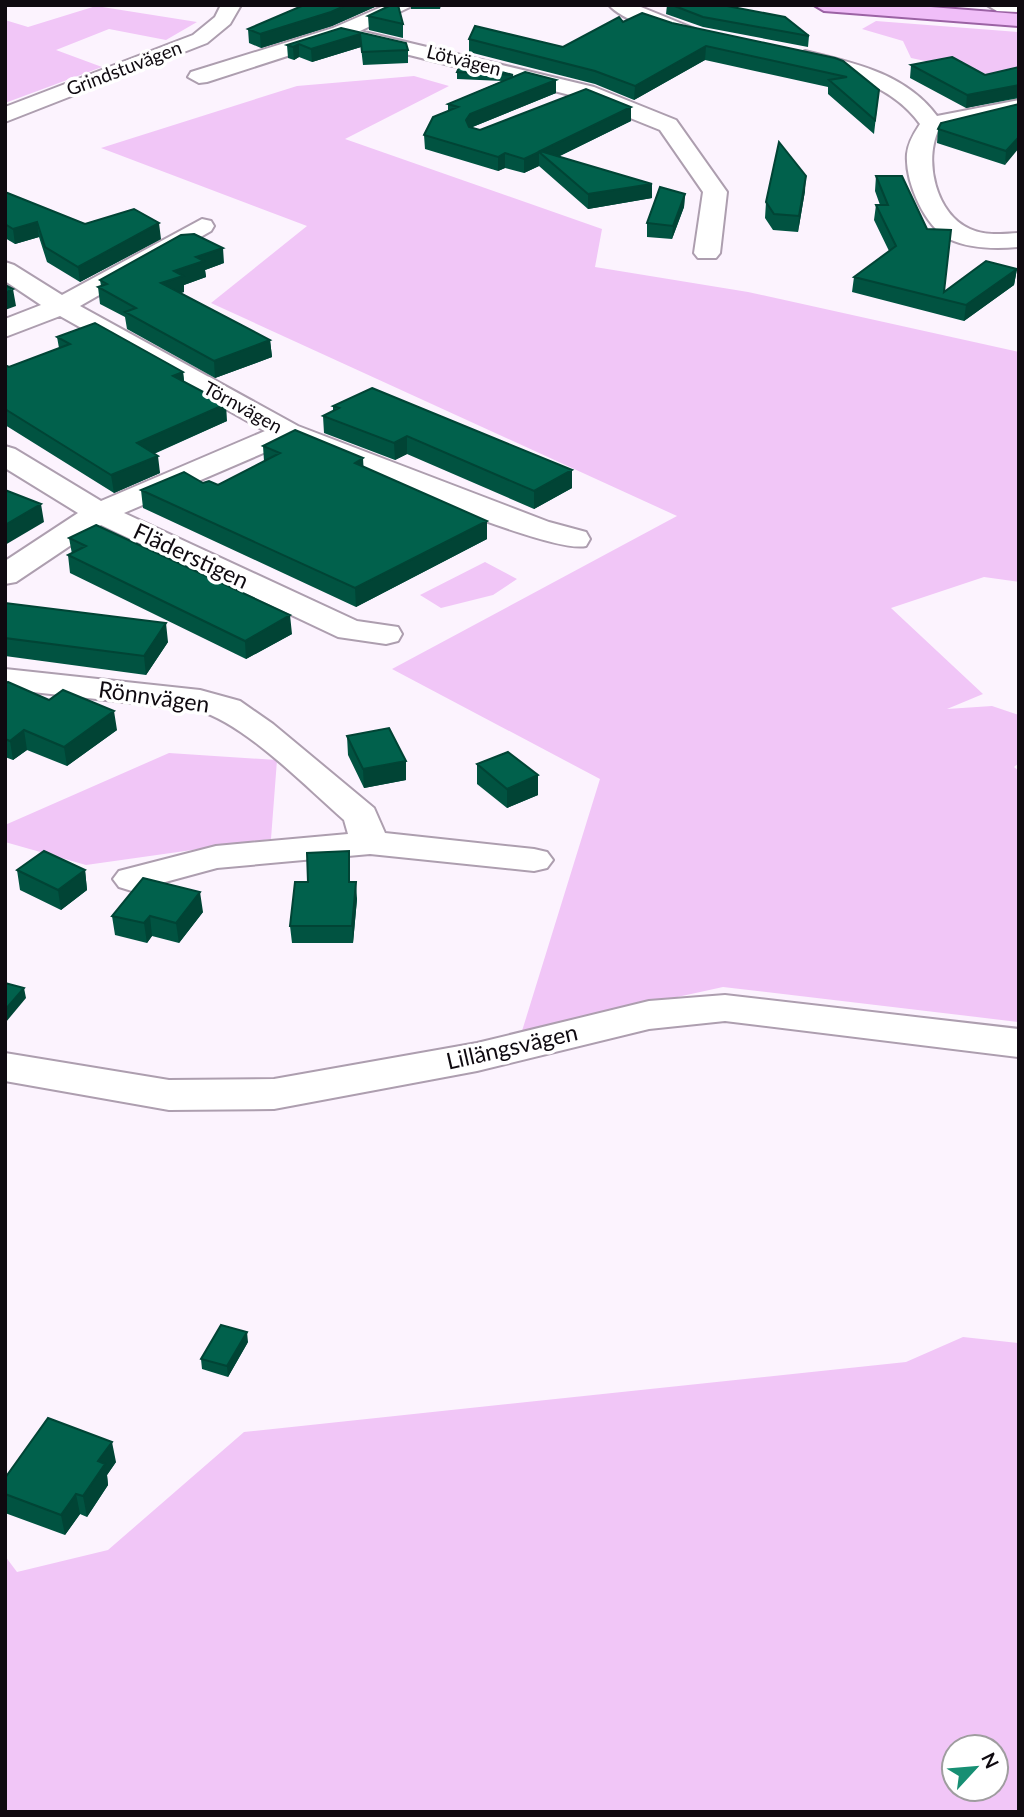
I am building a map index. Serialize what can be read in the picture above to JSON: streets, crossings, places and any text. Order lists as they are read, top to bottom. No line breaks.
{"streets":{"street":["Lötvägen","Grindstuvägen","Törnvägen","Fläderstigen","Rönnvägen","Lillängsvägen"]},"north":"top right"}
